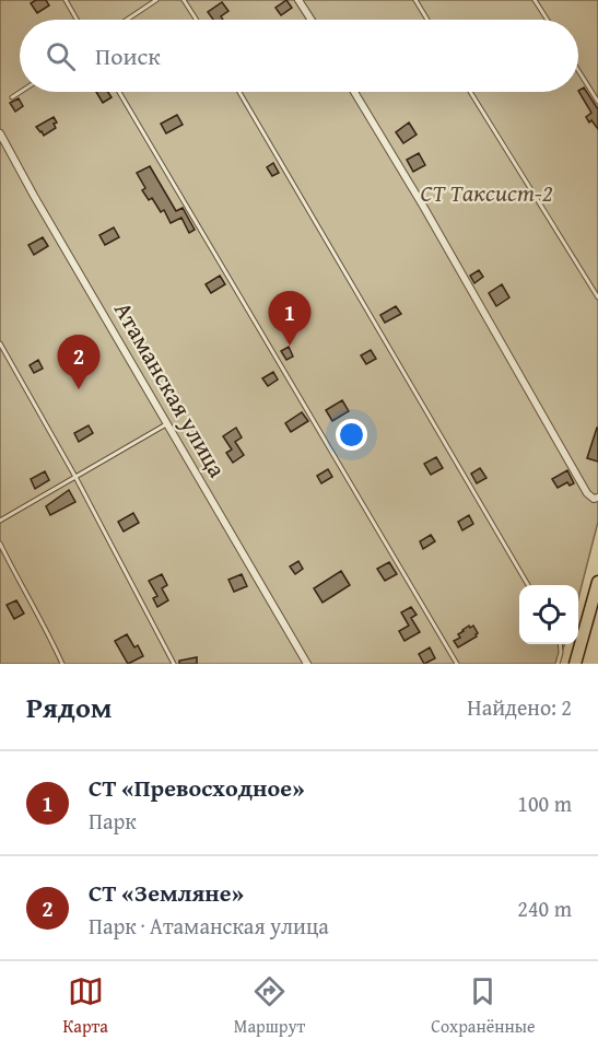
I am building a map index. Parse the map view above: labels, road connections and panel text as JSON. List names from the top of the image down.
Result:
{
  "streets": {
    "street": ["Атаманская улица"]
  },
  "parks": ["СТ Таксист-2"],
  "page": {
    "search": "Поиск",
    "pins": ["1", "2"],
    "heading": ["Рядом", "Найдено: 2"],
    "list": [
      {
        "mark": "1",
        "name": "СТ «Превосходное»",
        "note": "Парк",
        "value": "100 m"
      },
      {
        "mark": "2",
        "name": "СТ «Земляне»",
        "note": "Парк · Атаманская улица",
        "value": "240 m"
      }
    ],
    "nav": ["Карта", "Маршрут", "Сохранённые"]
  }
}
